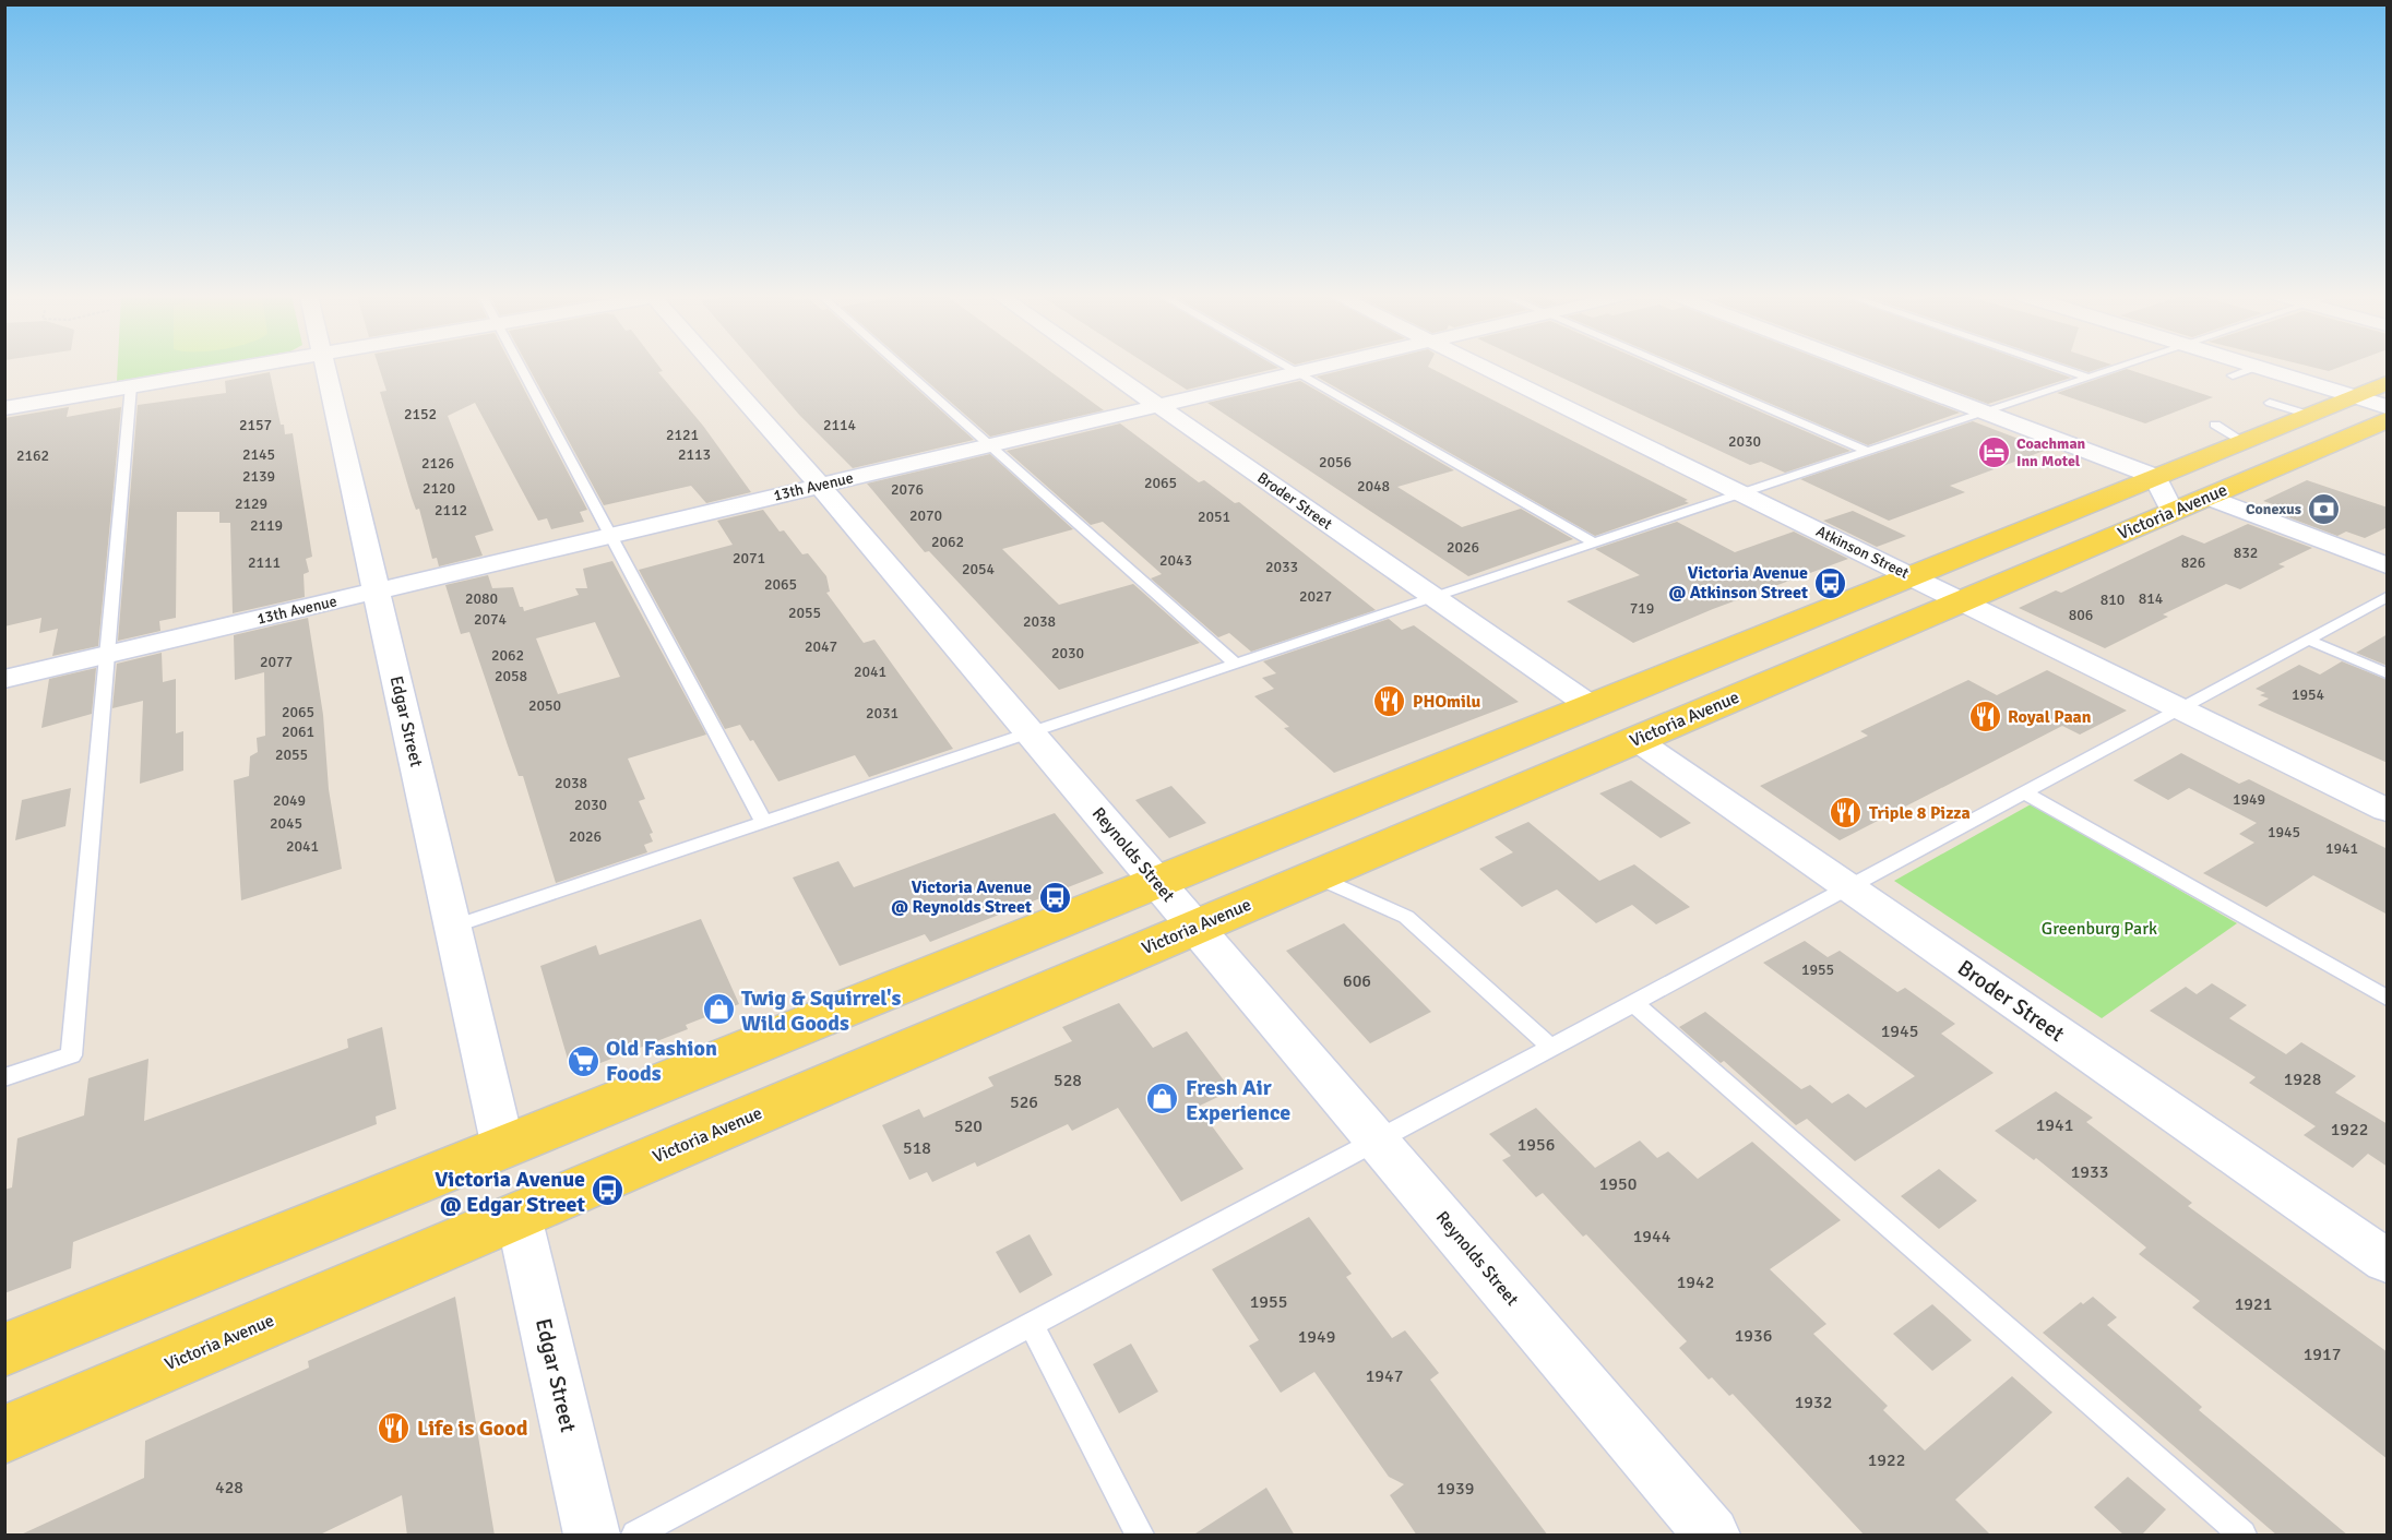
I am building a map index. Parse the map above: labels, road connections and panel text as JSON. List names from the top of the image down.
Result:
{
  "streets": {
    "main road": ["Victoria Avenue"],
    "street": [
      "13th Avenue",
      "Broder Street",
      "Atkinson Street",
      "Edgar Street",
      "Reynolds Street"
    ]
  },
  "crossings": [
    ["13th Avenue", "Broder Street"],
    ["13th Avenue", "Edgar Street"],
    ["13th Avenue", "Reynolds Street"],
    ["Broder Street", "Victoria Avenue"],
    ["Victoria Avenue", "Atkinson Street"],
    ["Victoria Avenue", "Edgar Street"],
    ["Victoria Avenue", "Reynolds Street"]
  ],
  "parks": ["Greenburg Park"],
  "places": {
    "hotel": ["Coachman Inn Motel"],
    "bank": ["Conexus"],
    "bus stop": ["Victoria Avenue @ Atkinson Street", "Victoria Avenue @ Reynolds Street", "Victoria Avenue @ Edgar Street"],
    "restaurant": [
      "PHOmilu",
      "Royal Paan",
      "Triple 8 Pizza",
      "Life is Good"
    ],
    "shop": ["Twig & Squirrel's Wild Goods", "Fresh Air Experience"],
    "supermarket": ["Old Fashion Foods"]
  },
  "house_numbers": [
    "2152",
    "2157",
    "2114",
    "2121",
    "2030",
    "2145",
    "2113",
    "2162",
    "2056",
    "2126",
    "2139",
    "2065",
    "2048",
    "2120",
    "2076",
    "2129",
    "2112",
    "2070",
    "2051",
    "2119",
    "2062",
    "2026",
    "832",
    "2071",
    "2043",
    "2111",
    "826",
    "2033",
    "2054",
    "2065",
    "2027",
    "2080",
    "814",
    "810",
    "719",
    "2055",
    "806",
    "2074",
    "2038",
    "2047",
    "2030",
    "2062",
    "2077",
    "2041",
    "2058",
    "1954",
    "2050",
    "2065",
    "2031",
    "2061",
    "2055",
    "2038",
    "1949",
    "2049",
    "2030",
    "2045",
    "1945",
    "2026",
    "2041",
    "1941",
    "1955",
    "606",
    "1945",
    "1928",
    "528",
    "526",
    "1941",
    "520",
    "1922",
    "1956",
    "518",
    "1933",
    "1950",
    "1944",
    "1942",
    "1955",
    "1921",
    "1936",
    "1949",
    "1917",
    "1947",
    "1932",
    "1922",
    "428",
    "1939"
  ]
}
